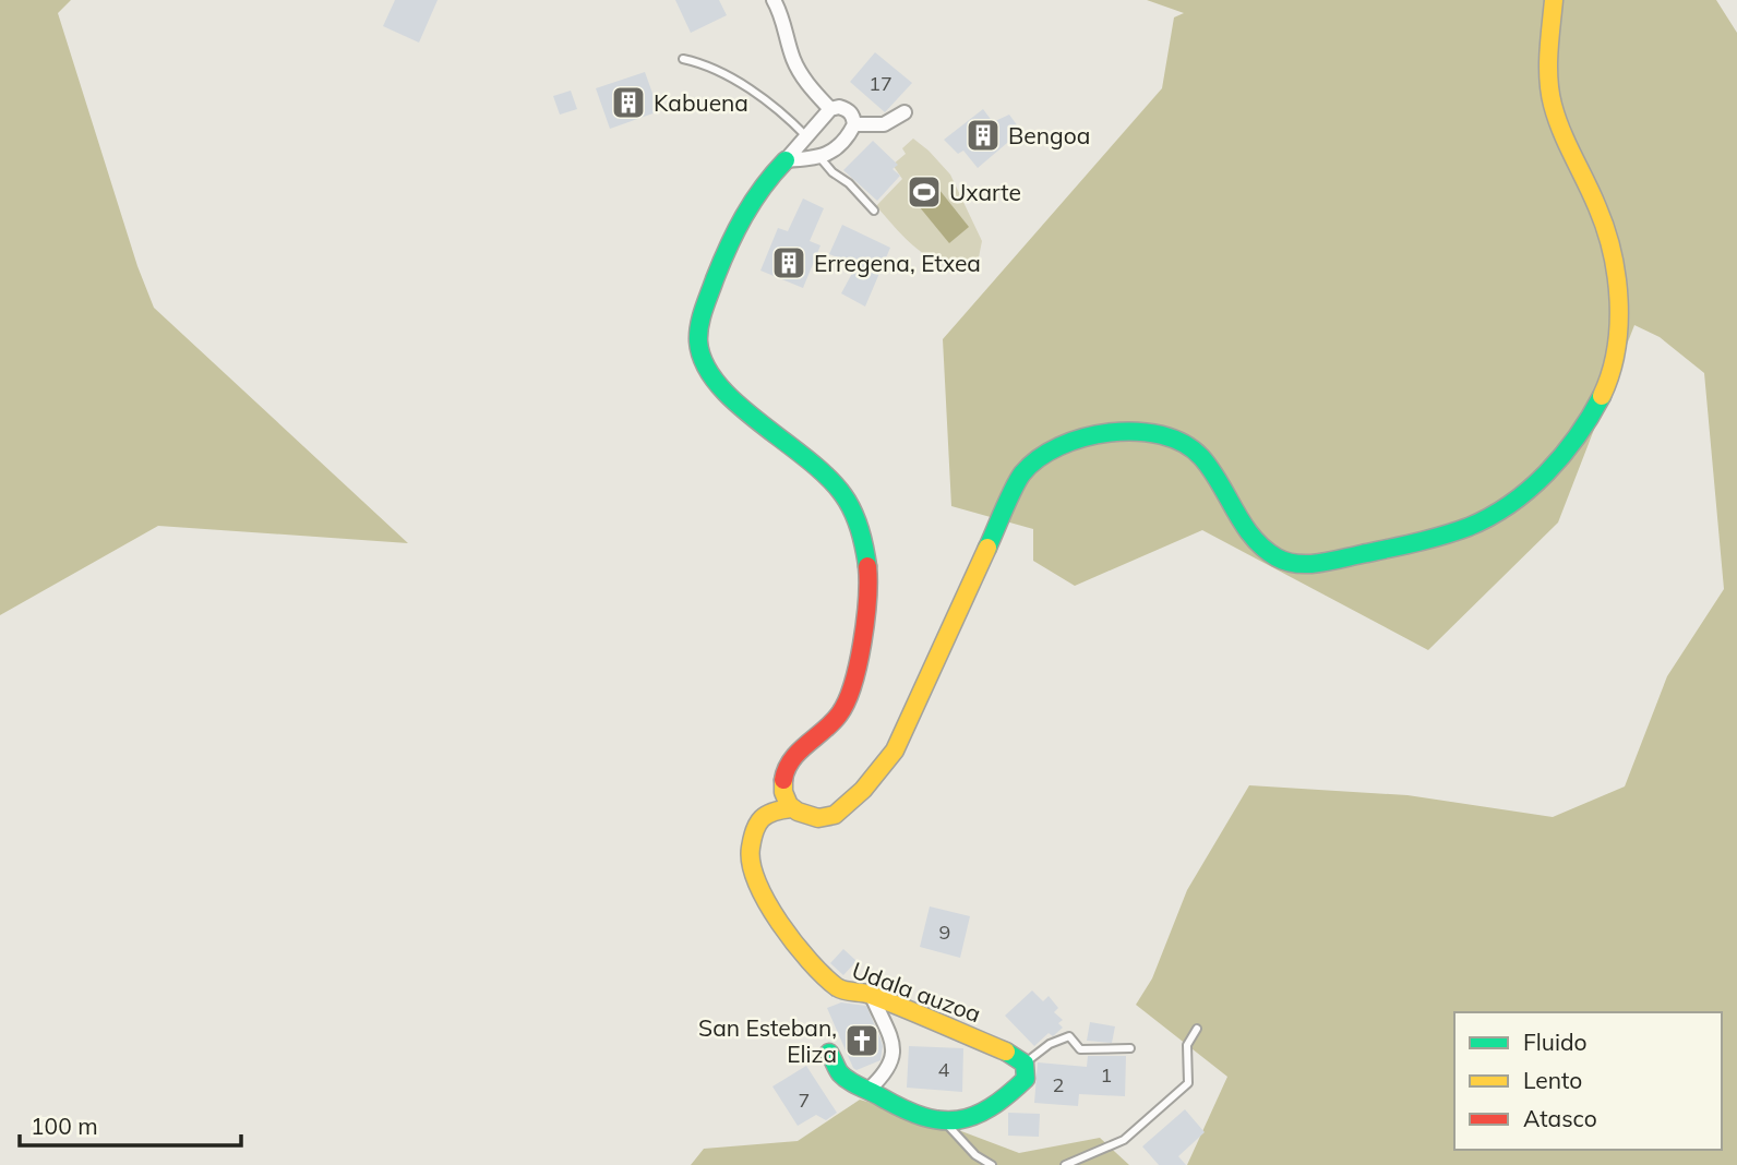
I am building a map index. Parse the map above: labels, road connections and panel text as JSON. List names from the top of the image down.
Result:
{
  "streets": {
    "street": ["Udala auzoa"]
  },
  "places": {
    "building": ["Kabuena", "Bengoa", "Erregena, Etxea"],
    "sports": ["Uxarte"],
    "church": ["San Esteban, Eliza"]
  },
  "house_numbers": [
    "17",
    "9",
    "4",
    "1",
    "2",
    "7"
  ],
  "legend": ["Fluido", "Lento", "Atasco"],
  "scale_bar": "100 m"
}
